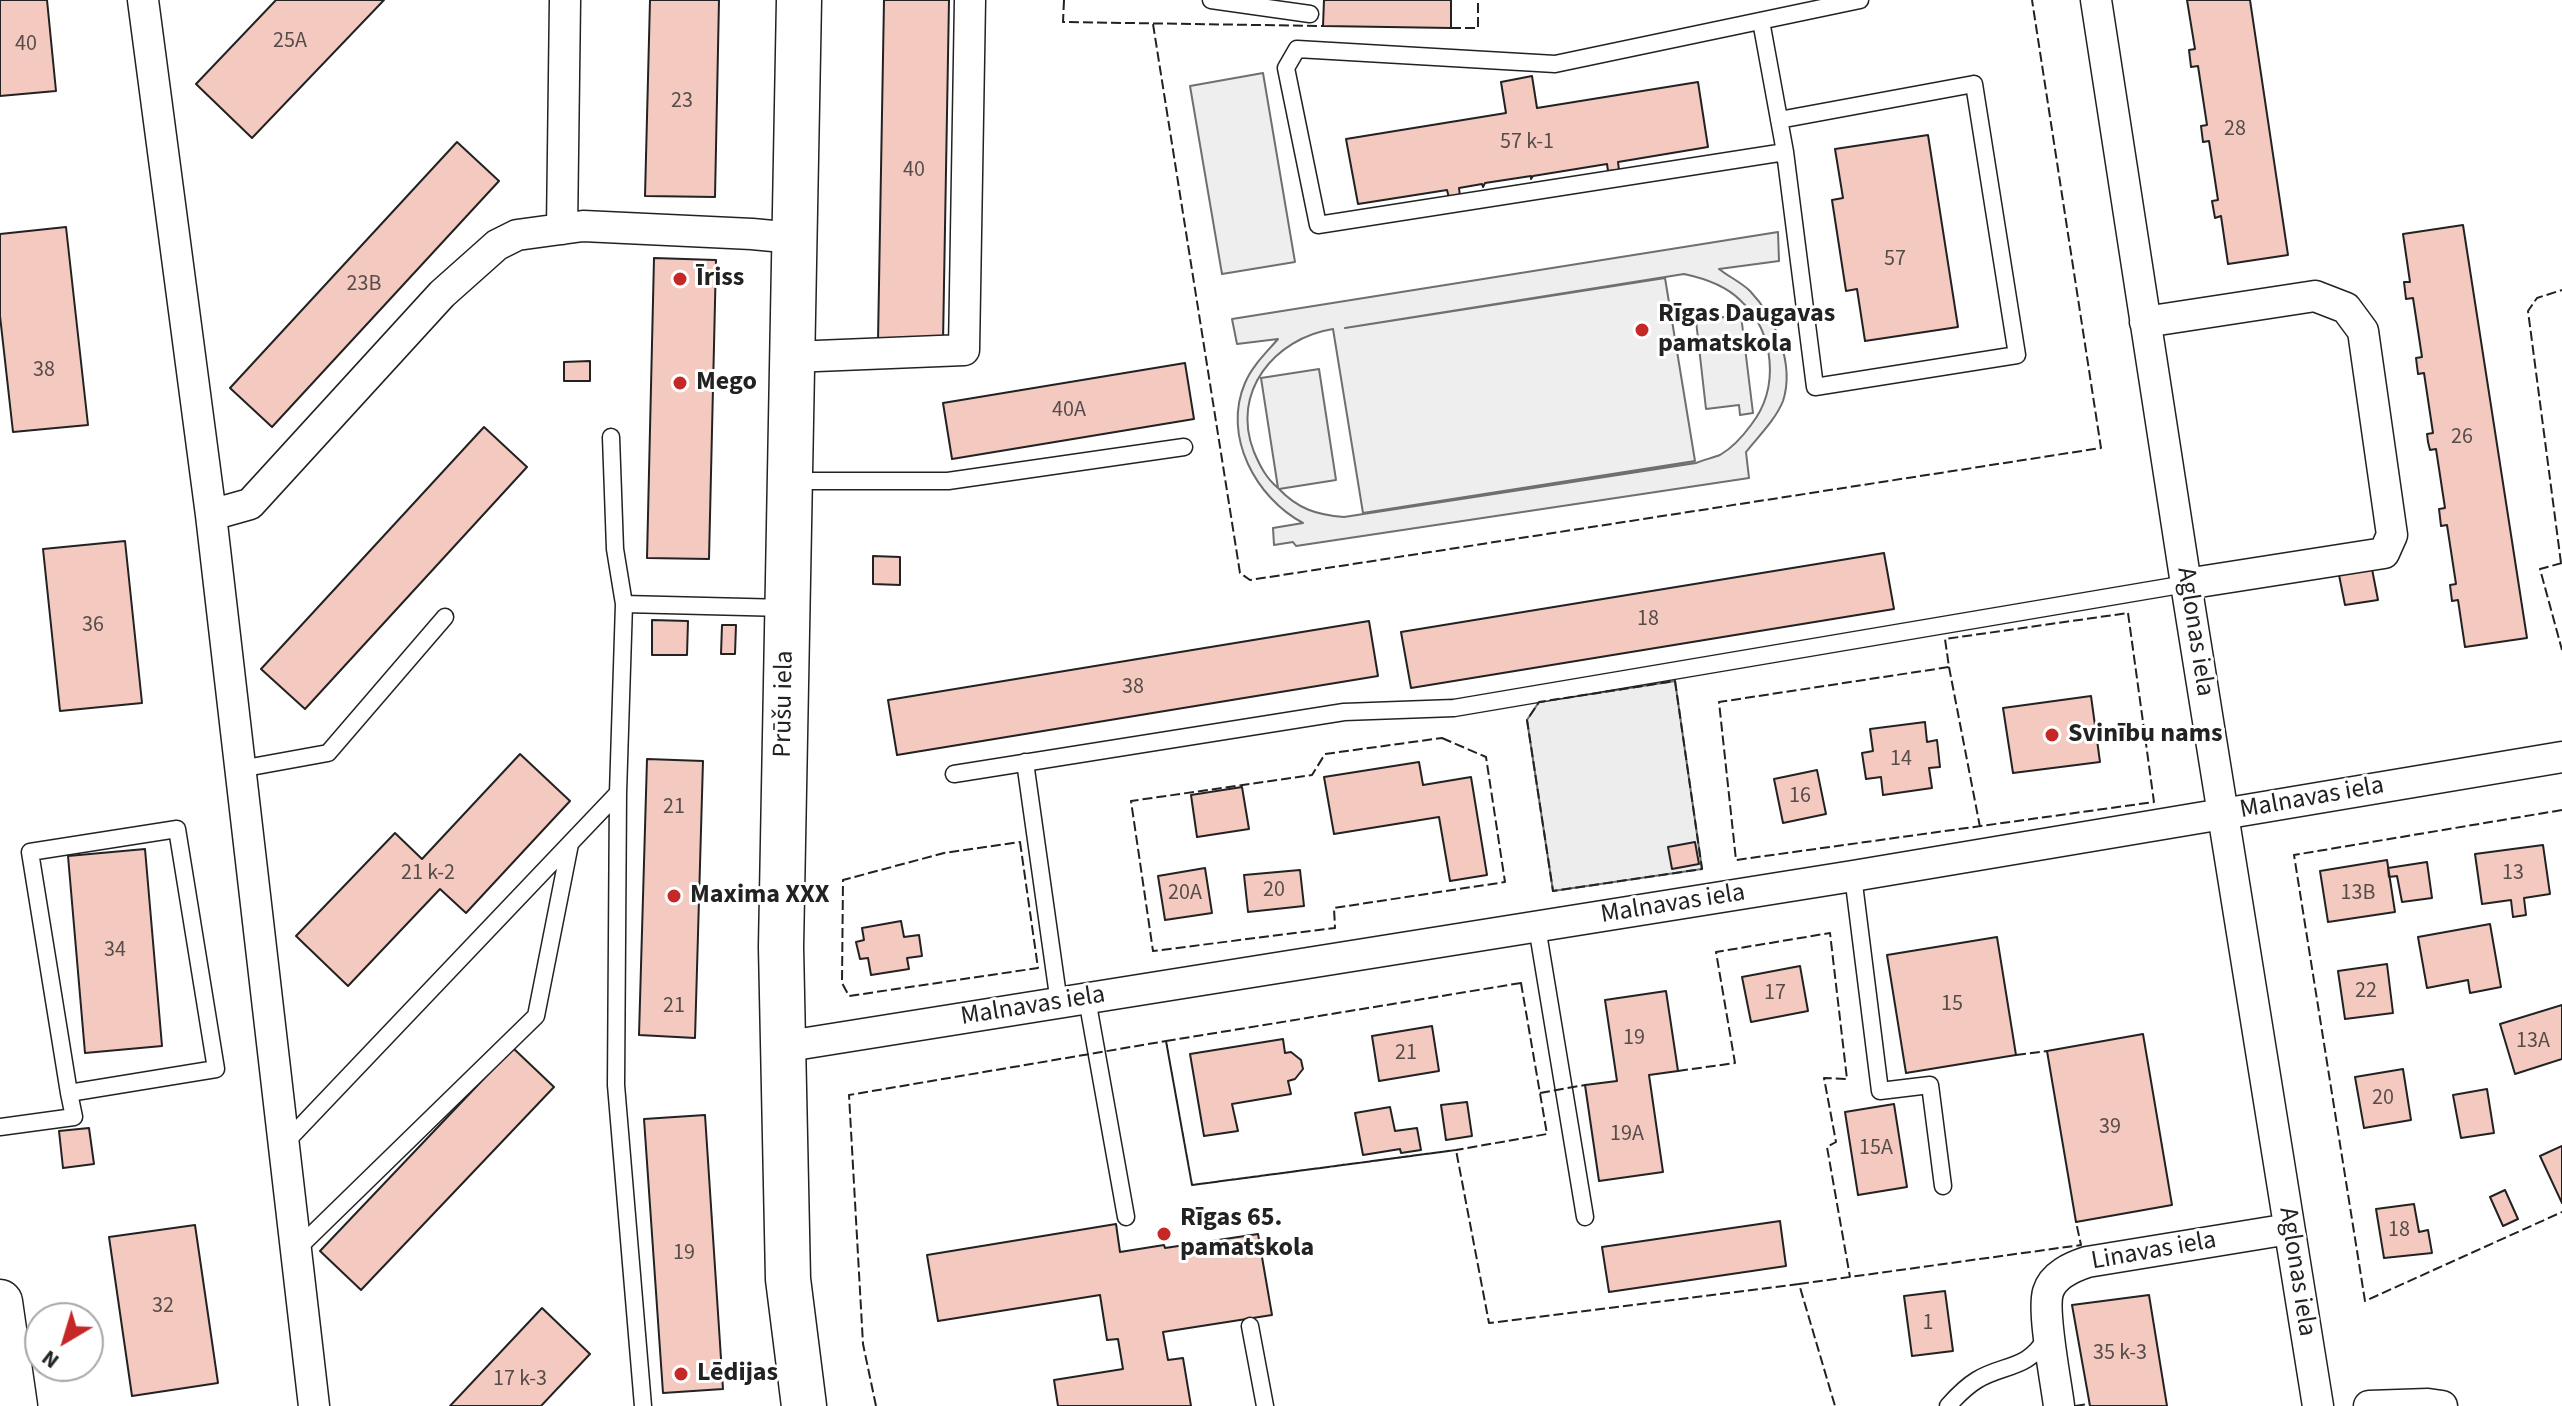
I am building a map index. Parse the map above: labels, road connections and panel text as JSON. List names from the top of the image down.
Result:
{
  "streets": {
    "street": [
      "Aglonas iela",
      "Prūšu iela",
      "Malnavas iela",
      "Linavas iela"
    ]
  },
  "crossings": [
    ["Aglonas iela", "Malnavas iela"],
    ["Aglonas iela", "Linavas iela"],
    ["Prūšu iela", "Malnavas iela"]
  ],
  "places": [
    "Īriss",
    "Rīgas Daugavas pamatskola",
    "Mego",
    "Svinību nams",
    "Maxima XXX",
    "Rīgas 65. pamatskola",
    "Lēdijas"
  ],
  "house_numbers": [
    "25A",
    "40",
    "23",
    "28",
    "57 k-1",
    "40",
    "57",
    "23B",
    "38",
    "40A",
    "26",
    "18",
    "36",
    "38",
    "14",
    "16",
    "21",
    "21 k-2",
    "13",
    "20",
    "20A",
    "13B",
    "34",
    "22",
    "17",
    "15",
    "21",
    "19",
    "13A",
    "21",
    "20",
    "39",
    "19A",
    "15A",
    "18",
    "19",
    "32",
    "1",
    "35 k-3",
    "17 k-3"
  ],
  "north": "bottom left"
}
